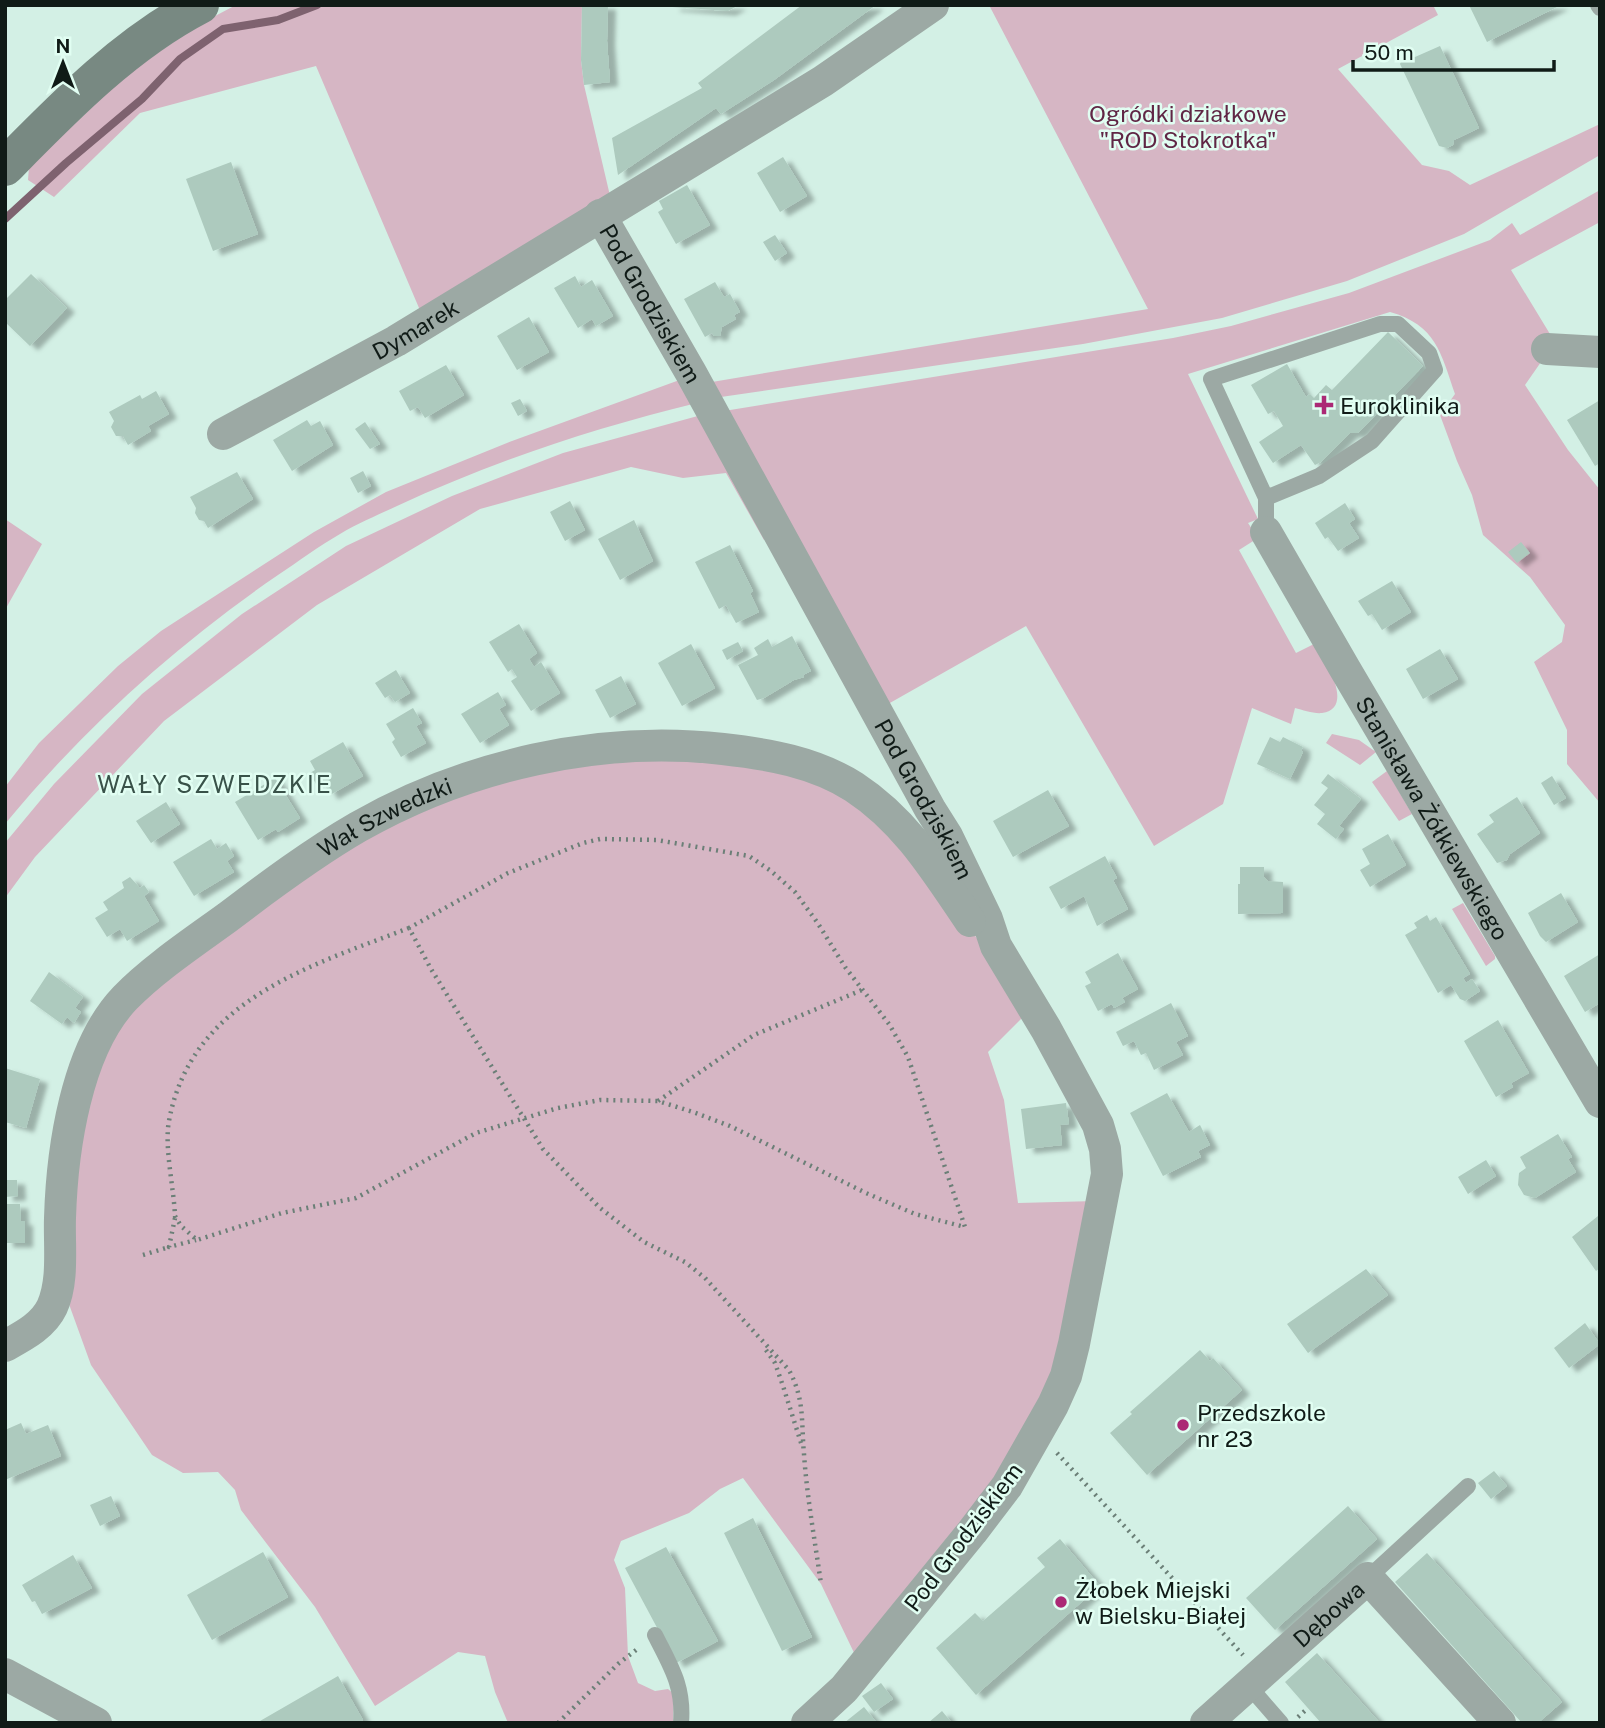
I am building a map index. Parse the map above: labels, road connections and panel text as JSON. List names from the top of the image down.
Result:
{
  "streets": {
    "street": [
      "Pod Grodziskiem",
      "Dymarek",
      "Stanisława Żółkiewskiego",
      "Wał Szwedzki",
      "Dębowa"
    ]
  },
  "crossings": [
    ["Pod Grodziskiem", "Dymarek"],
    ["Pod Grodziskiem", "Wał Szwedzki"]
  ],
  "districts": ["WAŁY SZWEDZKIE"],
  "parks": ["Ogródki działkowe \"ROD Stokrotka\""],
  "places": {
    "health": ["Euroklinika"],
    "other": ["Przedszkole nr 23", "Żłobek Miejski w Bielsku-Białej"]
  },
  "scale_bar": "50 m",
  "north": "top"
}
